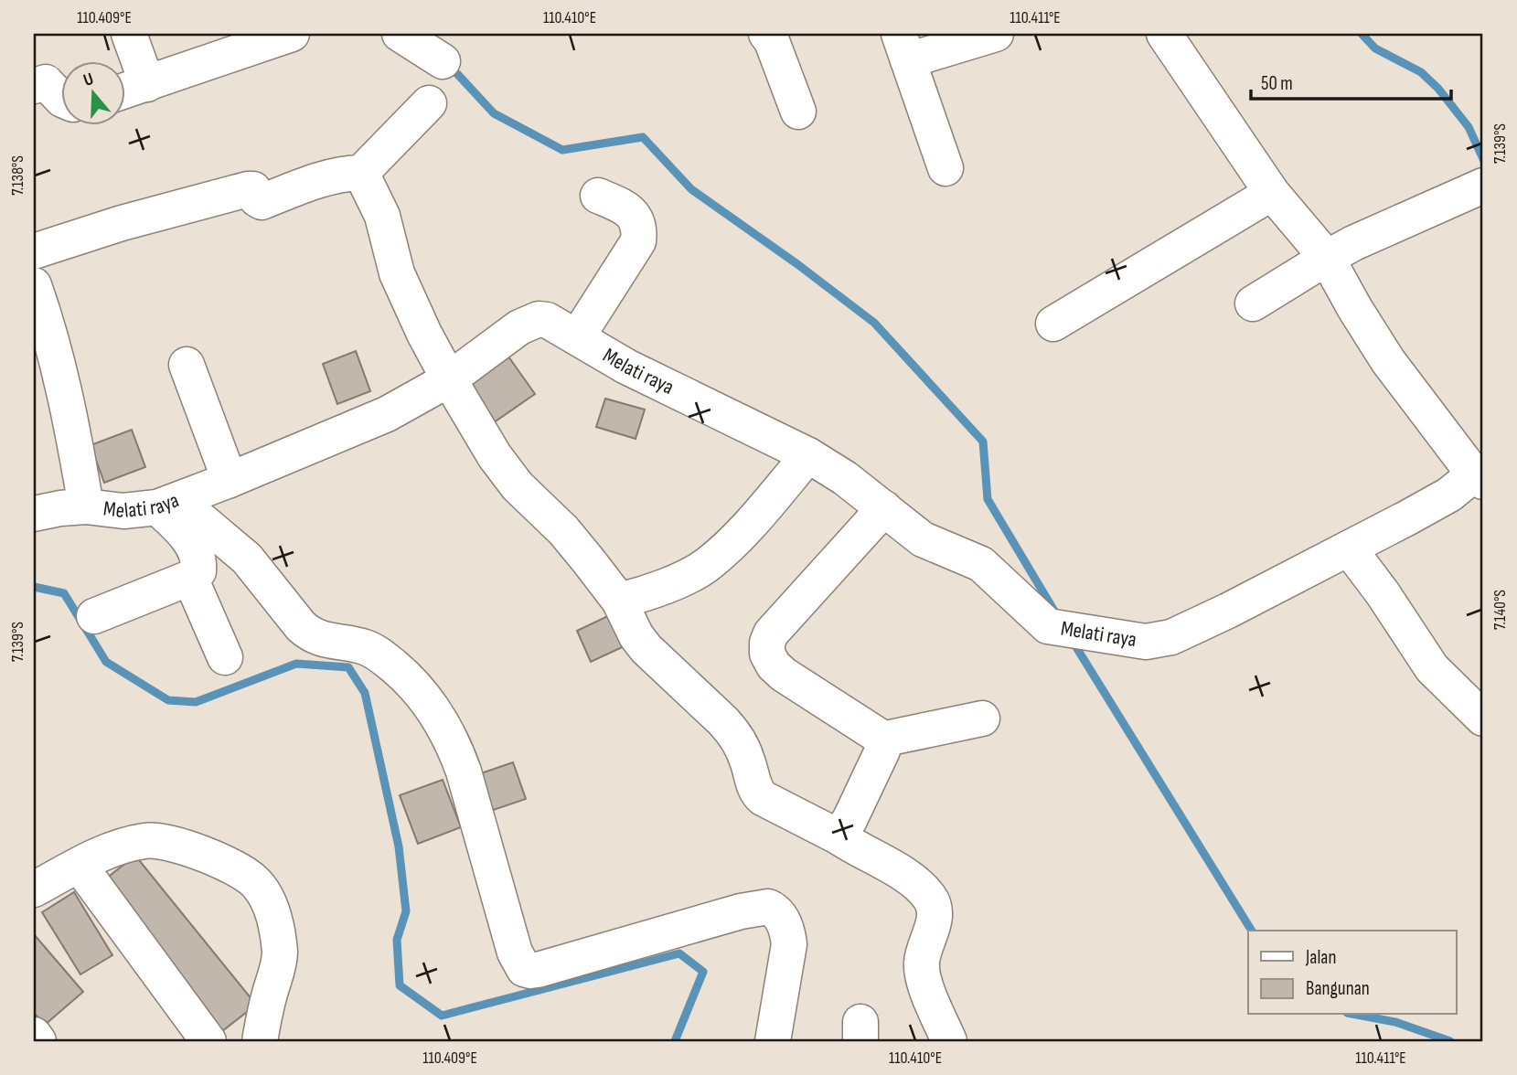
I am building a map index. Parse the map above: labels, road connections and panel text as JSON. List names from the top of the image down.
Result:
{
  "streets": {
    "street": ["Melati raya"]
  },
  "legend": ["Jalan", "Bangunan"],
  "scale_bar": "50 m",
  "north": "top",
  "coordinates": [
    "110.409°E",
    "110.410°E",
    "110.411°E",
    "7.139°S",
    "7.138°S",
    "7.140°S"
  ]
}
